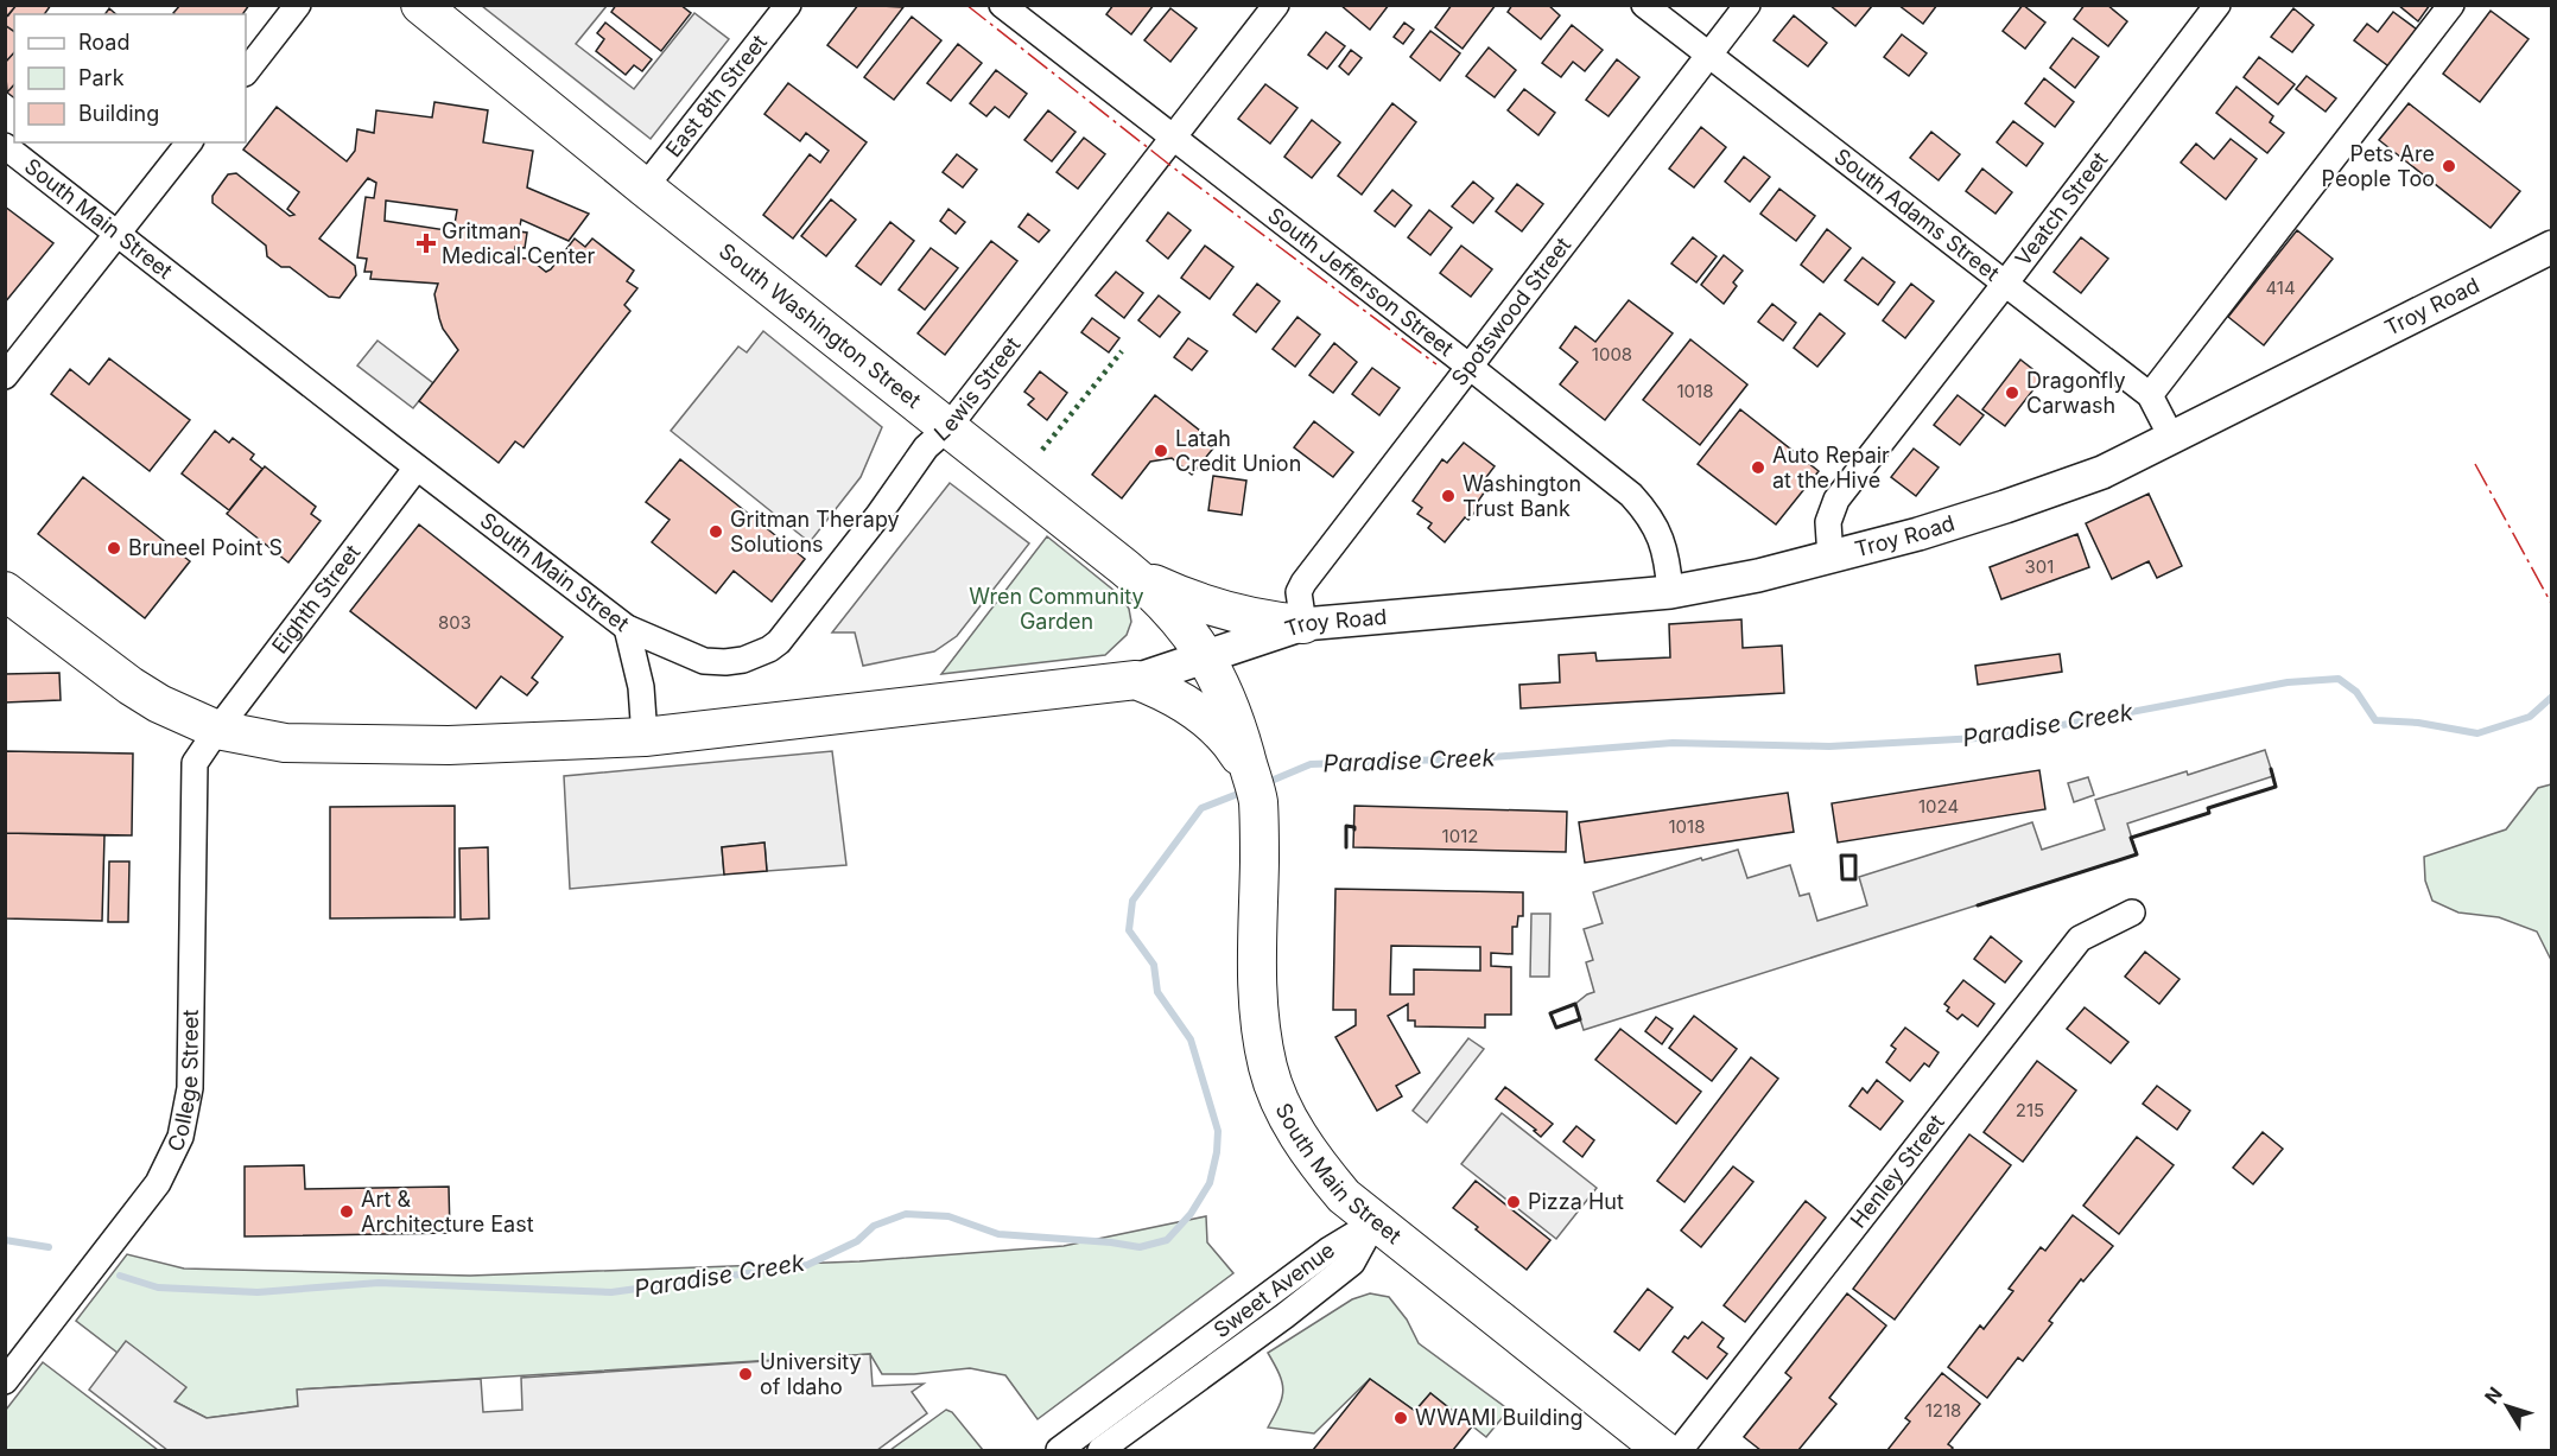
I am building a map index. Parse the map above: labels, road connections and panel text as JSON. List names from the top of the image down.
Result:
{
  "streets": {
    "highway": ["South Main Street", "South Washington Street"],
    "main road": ["Troy Road"],
    "street": [
      "East 8th Street",
      "Veatch Street",
      "South Adams Street",
      "South Jefferson Street",
      "Spotswood Street",
      "Lewis Street",
      "Eighth Street",
      "College Street",
      "Henley Street",
      "Sweet Avenue"
    ]
  },
  "crossings": [
    ["East 8th Street", "South Washington Street"],
    ["Veatch Street", "South Adams Street"],
    ["Veatch Street", "Troy Road"],
    ["South Adams Street", "Troy Road"],
    ["South Adams Street", "Spotswood Street"],
    ["South Main Street", "Troy Road"],
    ["South Main Street", "South Washington Street"],
    ["South Main Street", "Lewis Street"],
    ["South Main Street", "Eighth Street"],
    ["South Main Street", "Sweet Avenue"],
    ["South Jefferson Street", "Troy Road"],
    ["South Jefferson Street", "Spotswood Street"],
    ["South Jefferson Street", "Lewis Street"],
    ["Troy Road", "Spotswood Street"],
    ["Troy Road", "South Washington Street"],
    ["South Washington Street", "Lewis Street"],
    ["Eighth Street", "College Street"]
  ],
  "water": ["Paradise Creek"],
  "parks": ["Wren Community Garden"],
  "places": {
    "other": [
      "Pets Are People Too",
      "Dragonfly Carwash",
      "Latah Credit Union",
      "Auto Repair at the Hive",
      "Washington Trust Bank",
      "Gritman Therapy Solutions",
      "Bruneel Point S",
      "Pizza Hut",
      "Art & Architecture East",
      "University of Idaho",
      "WWAMI Building"
    ],
    "health": ["Gritman Medical Center"]
  },
  "house_numbers": [
    "414",
    "1008",
    "1018",
    "301",
    "803",
    "1024",
    "1018",
    "1012",
    "215",
    "1218"
  ],
  "legend": ["Road", "Park", "Building"],
  "north": "top left"
}
